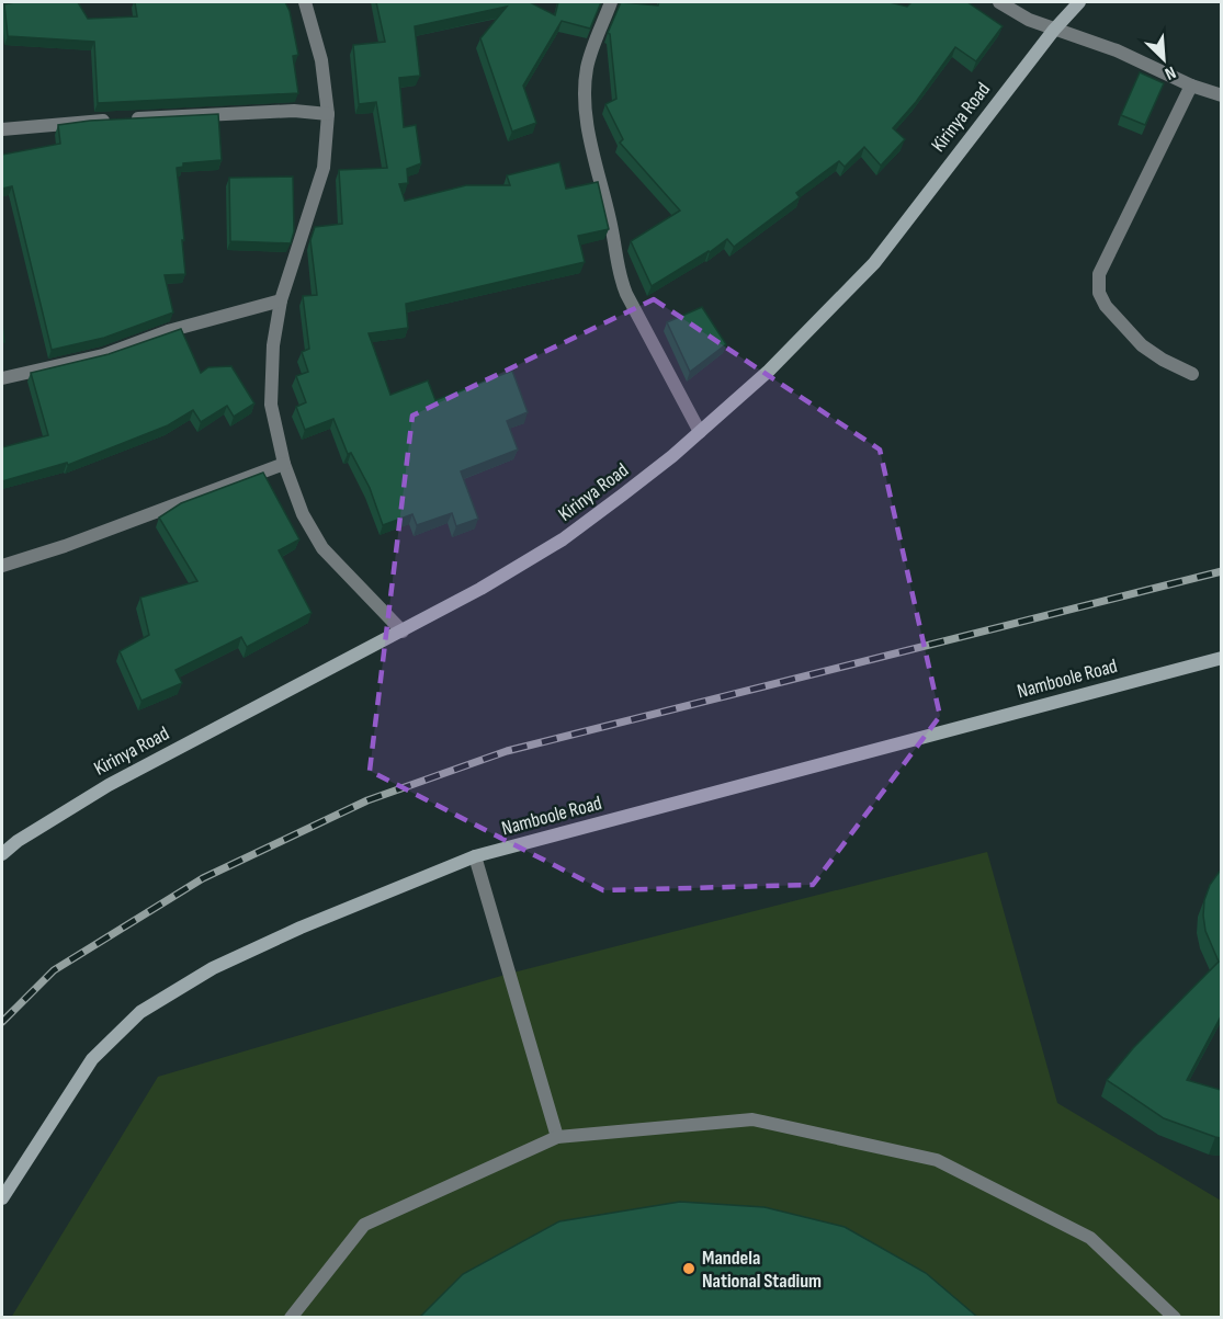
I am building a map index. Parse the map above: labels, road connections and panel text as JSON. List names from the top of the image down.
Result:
{
  "streets": {
    "main road": ["Kirinya Road", "Namboole Road"]
  },
  "places": ["Mandela National Stadium"],
  "north": "bottom right"
}
